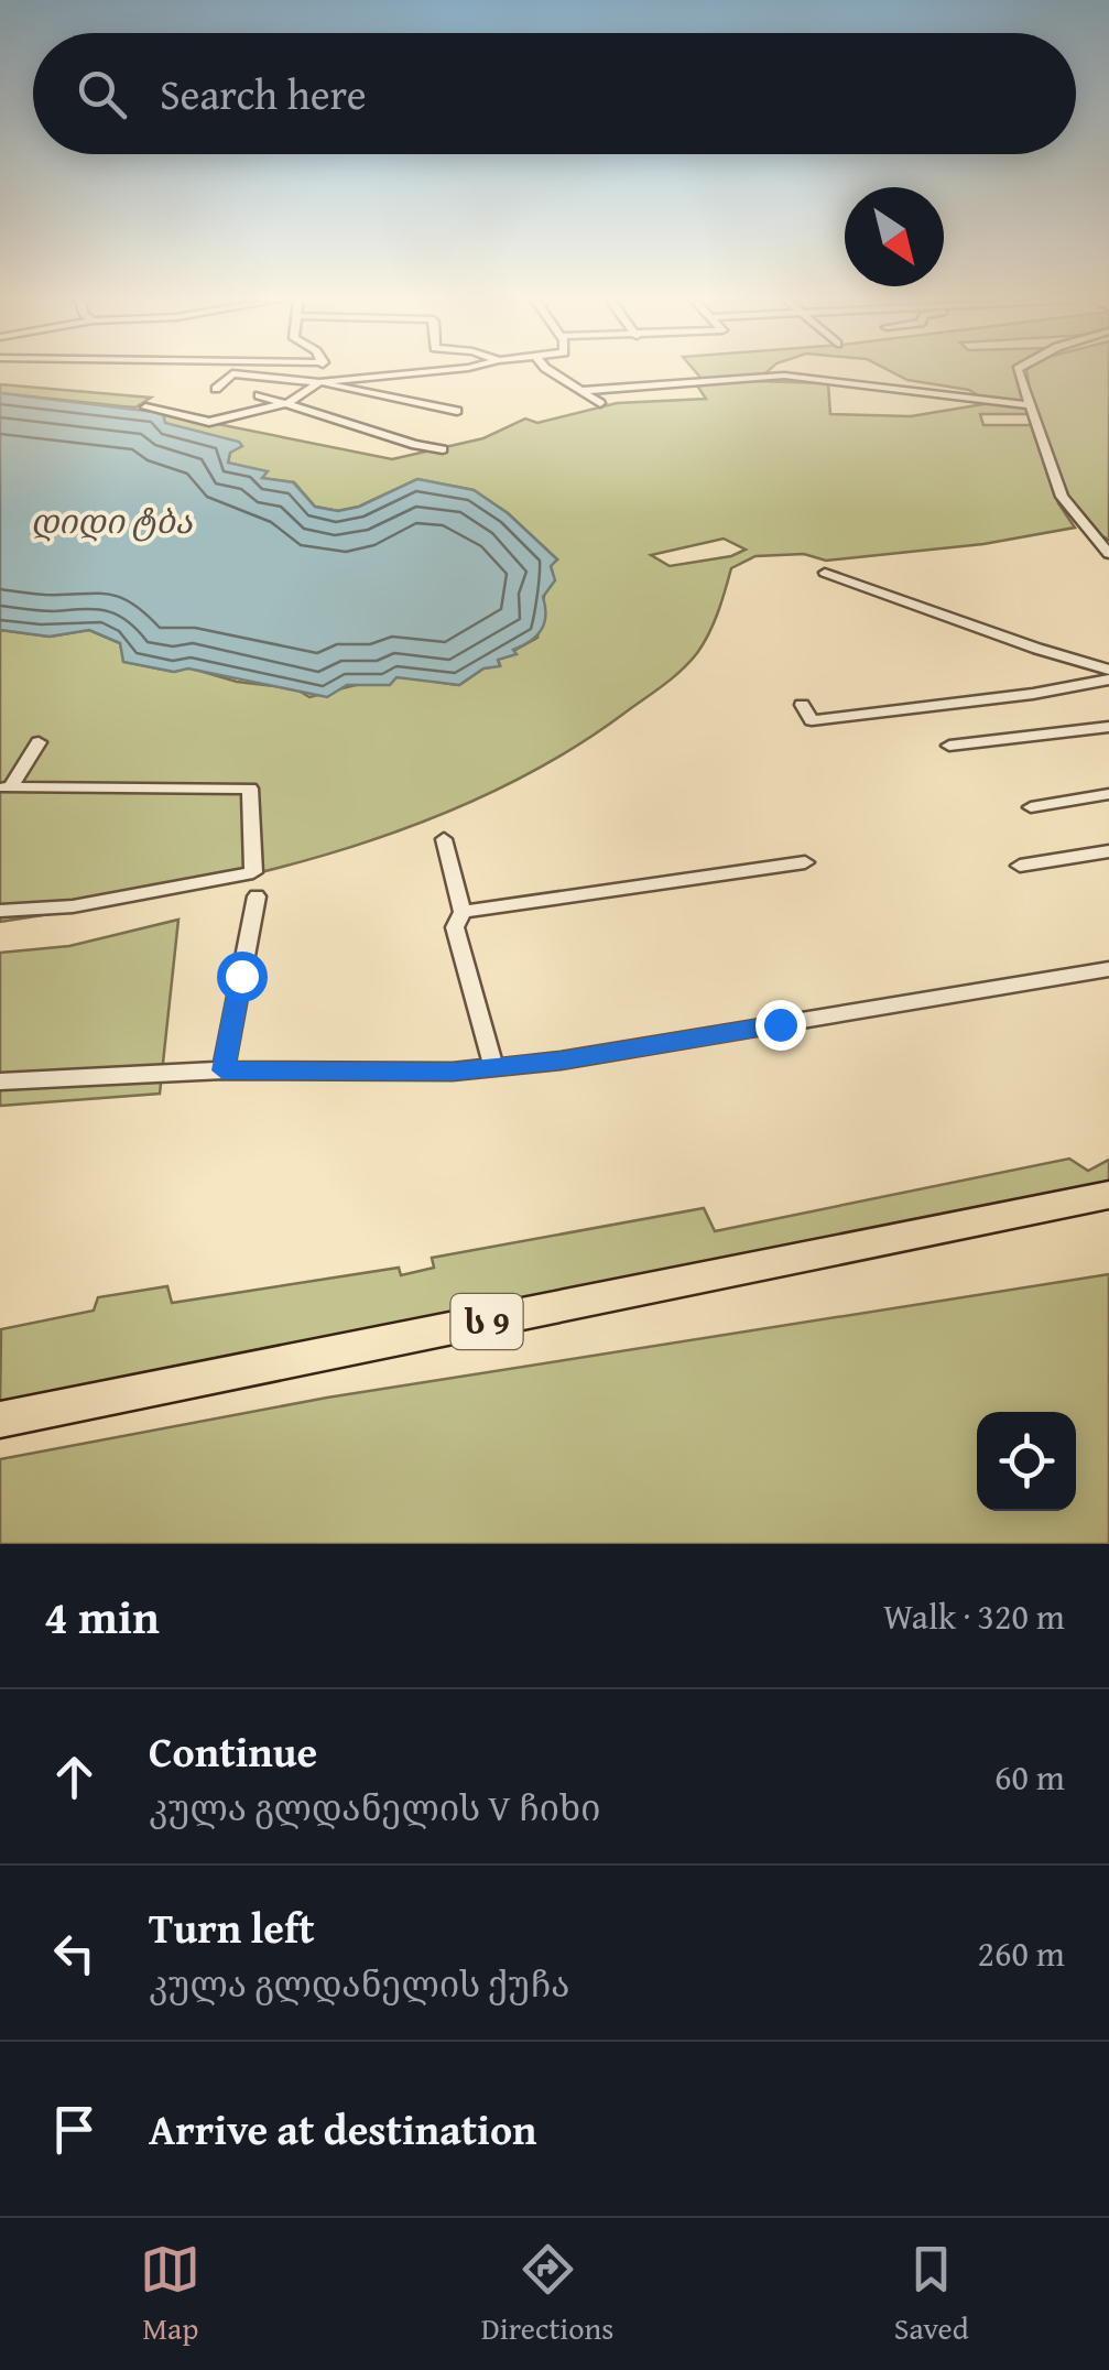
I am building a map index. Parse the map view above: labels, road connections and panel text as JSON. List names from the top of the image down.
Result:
{
  "streets": {
    "highway": ["ს 9"]
  },
  "water": ["დიდი ტბა"],
  "north": "bottom right",
  "page": {
    "search": "Search here",
    "heading": ["4 min", "Walk · 320 m"],
    "list": [
      ["Continue", "კულა გლდანელის V ჩიხი", "60 m"],
      ["Turn left", "კულა გლდანელის ქუჩა", "260 m"],
      "Arrive at destination"
    ],
    "nav": ["Map", "Directions", "Saved"]
  }
}
